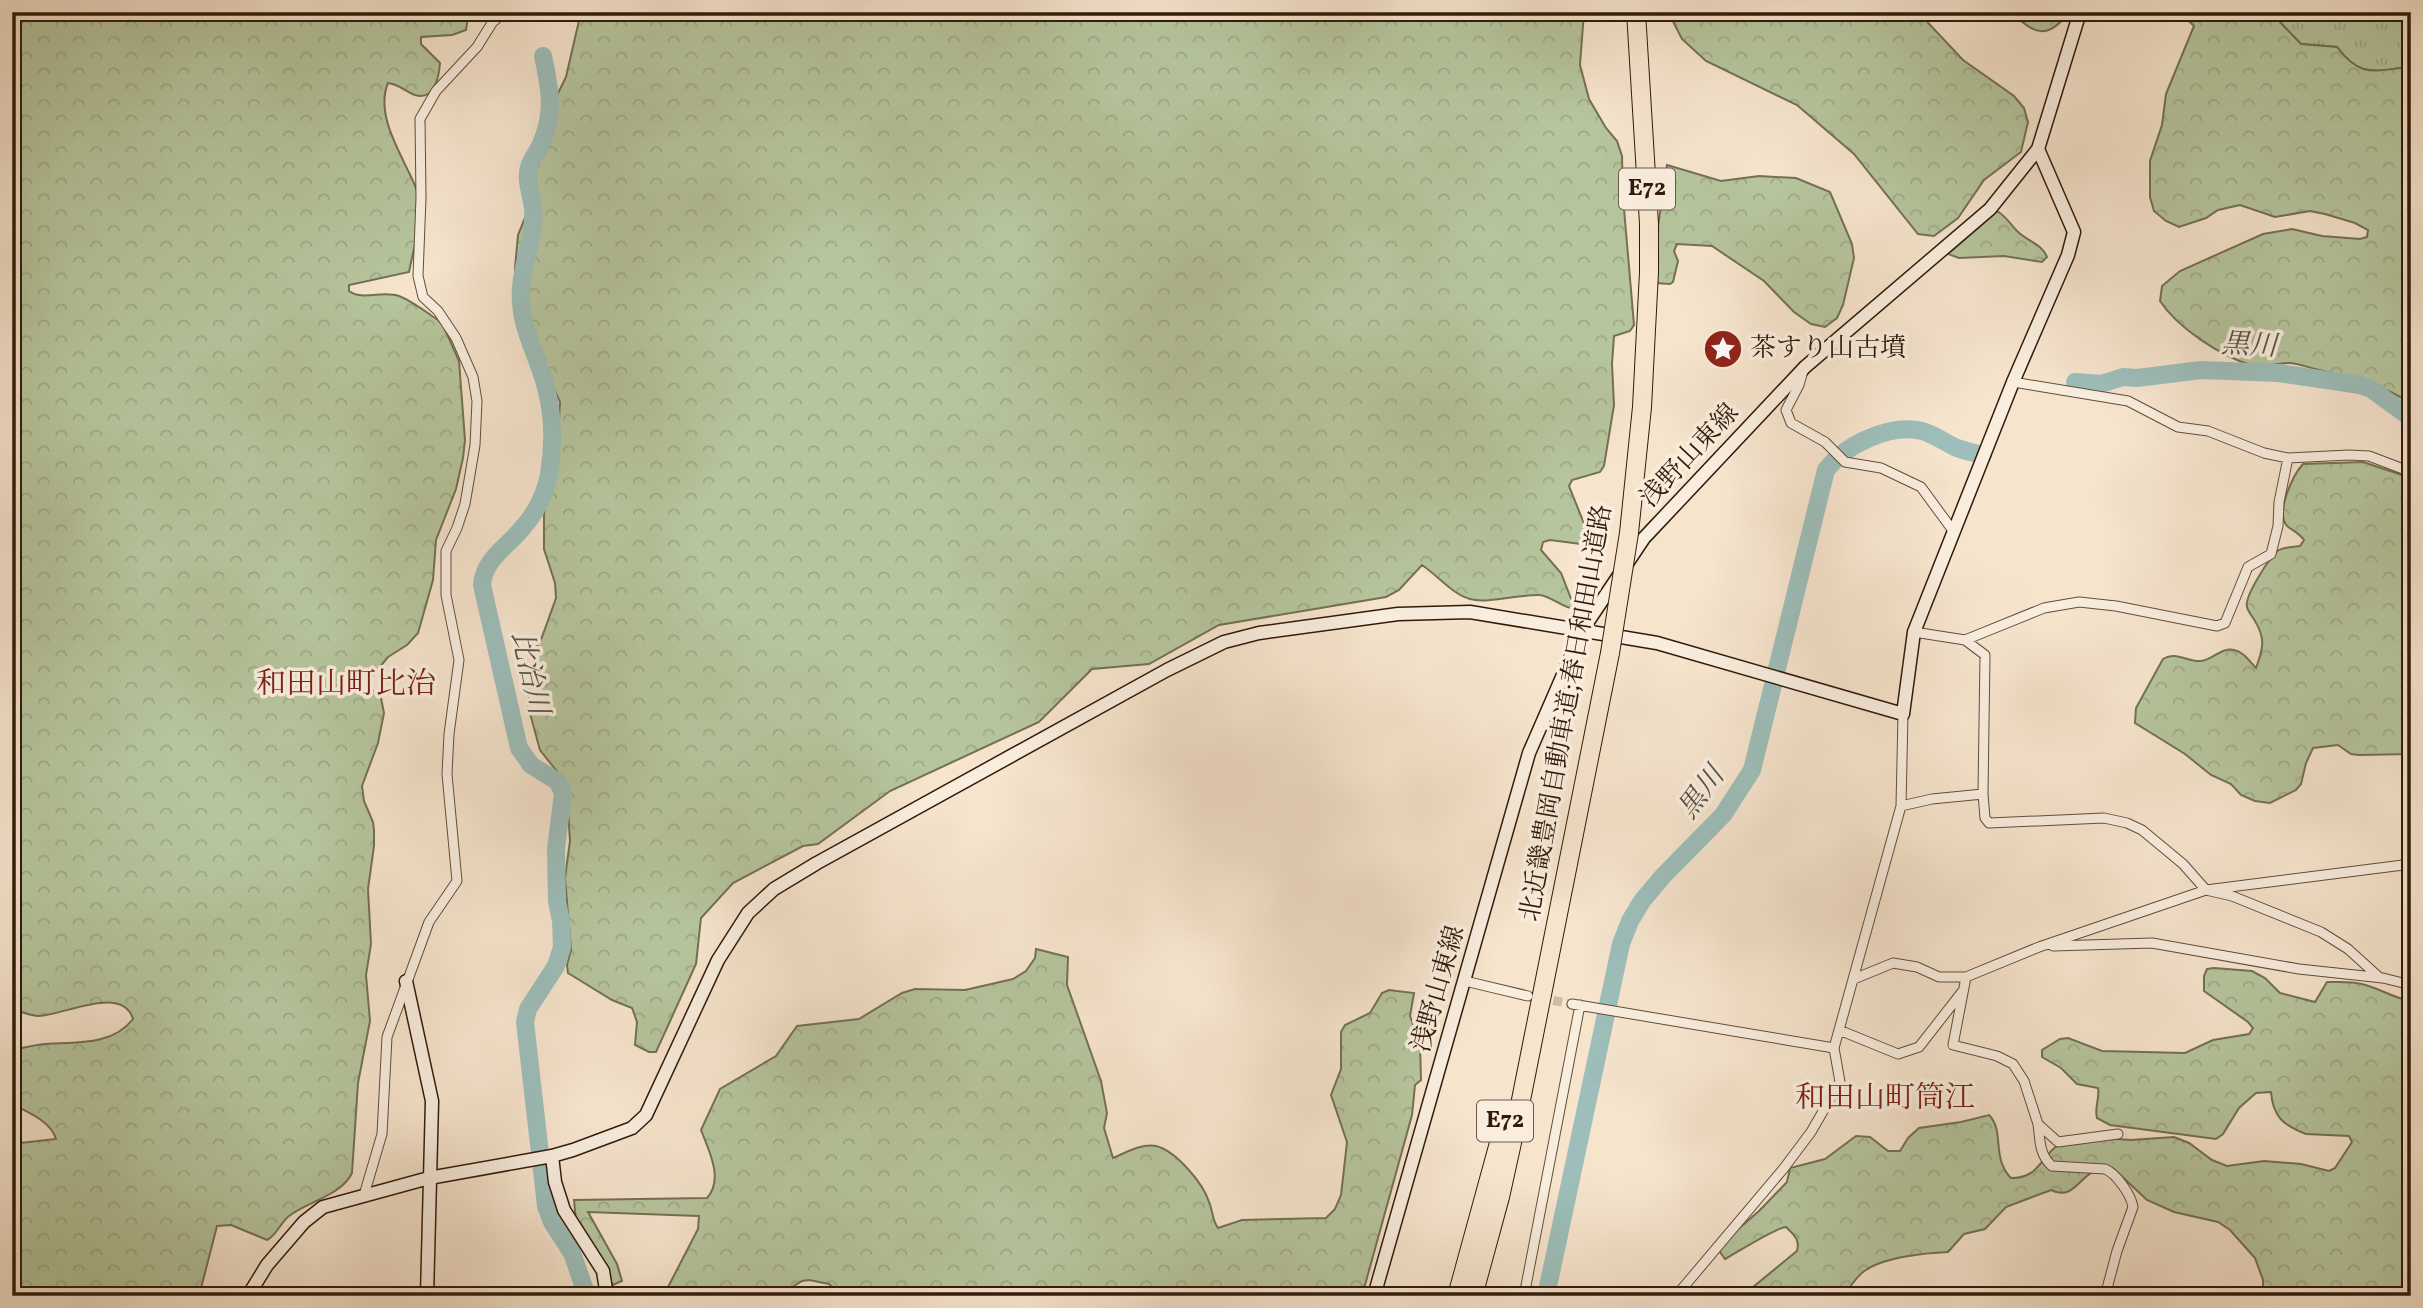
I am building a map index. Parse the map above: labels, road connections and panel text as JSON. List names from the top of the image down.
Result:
{
  "streets": {
    "highway": ["E72", "北近畿豊岡自動車道;春日和田山道路"],
    "street": ["浅野山東線"]
  },
  "districts": ["和田山町比治", "和田山町筒江"],
  "water": ["黒川", "比治川"],
  "places": {
    "place": ["茶すり山古墳"]
  }
}
